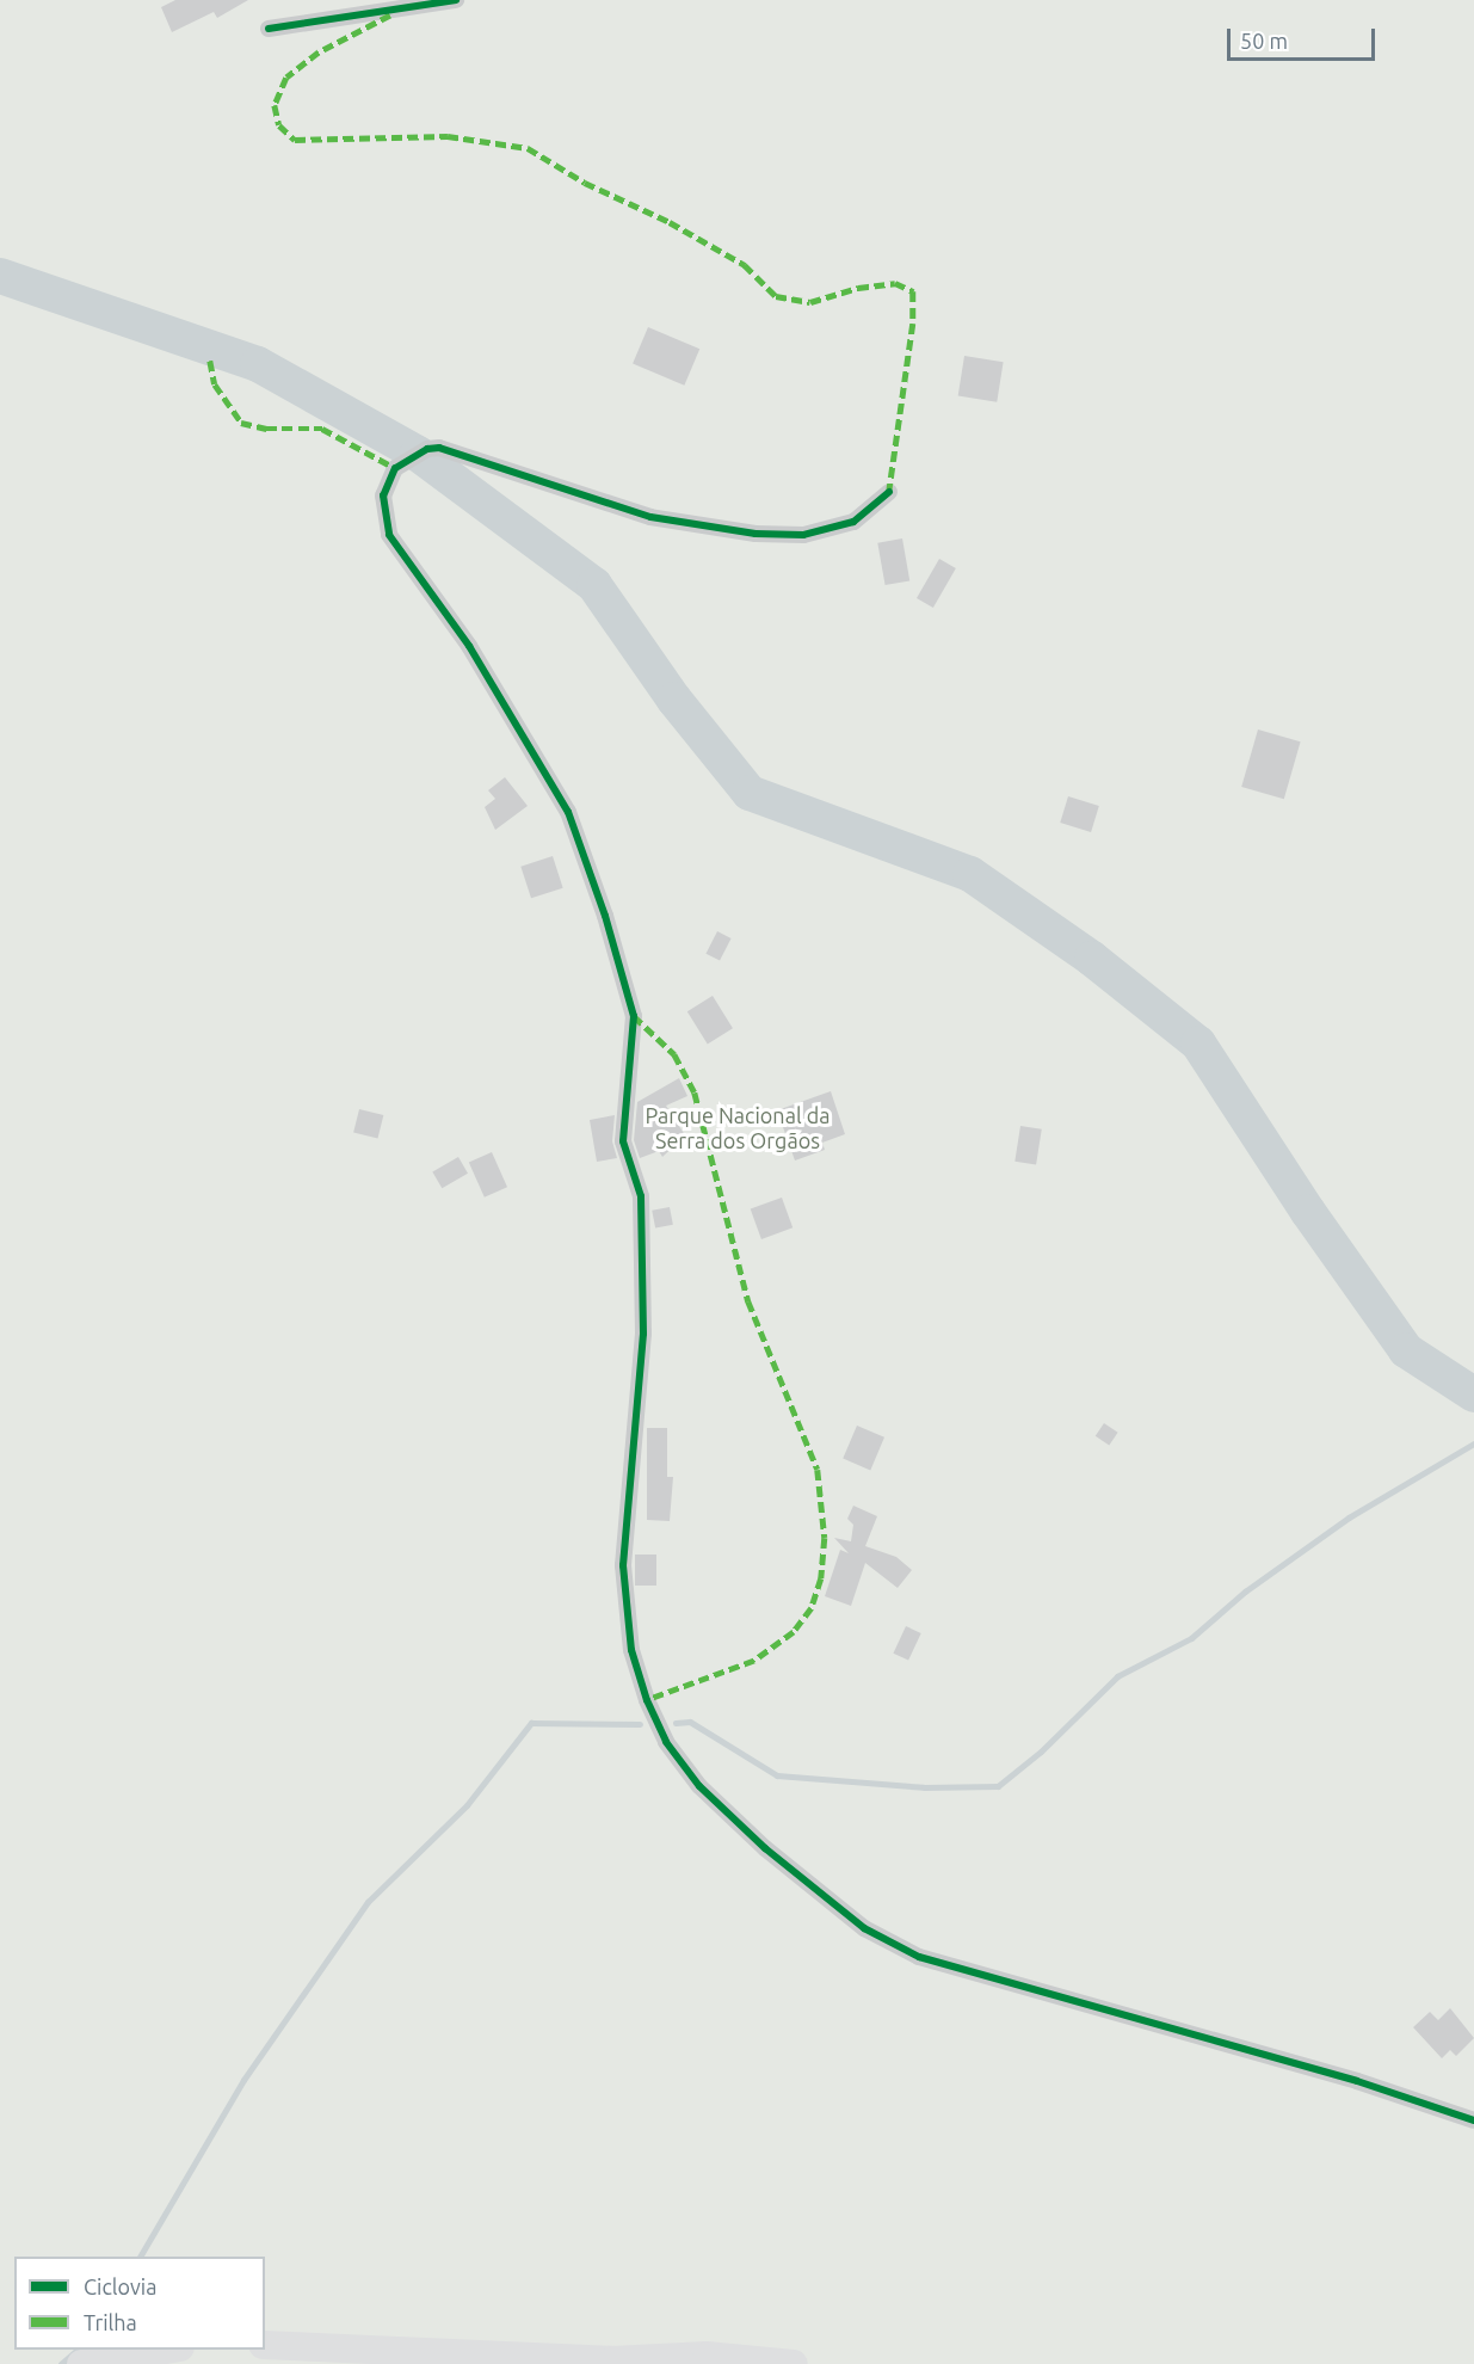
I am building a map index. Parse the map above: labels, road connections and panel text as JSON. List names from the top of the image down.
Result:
{
  "parks": ["Parque Nacional da Serra dos Orgãos"],
  "legend": ["Ciclovia", "Trilha"],
  "scale_bar": "50 m"
}
